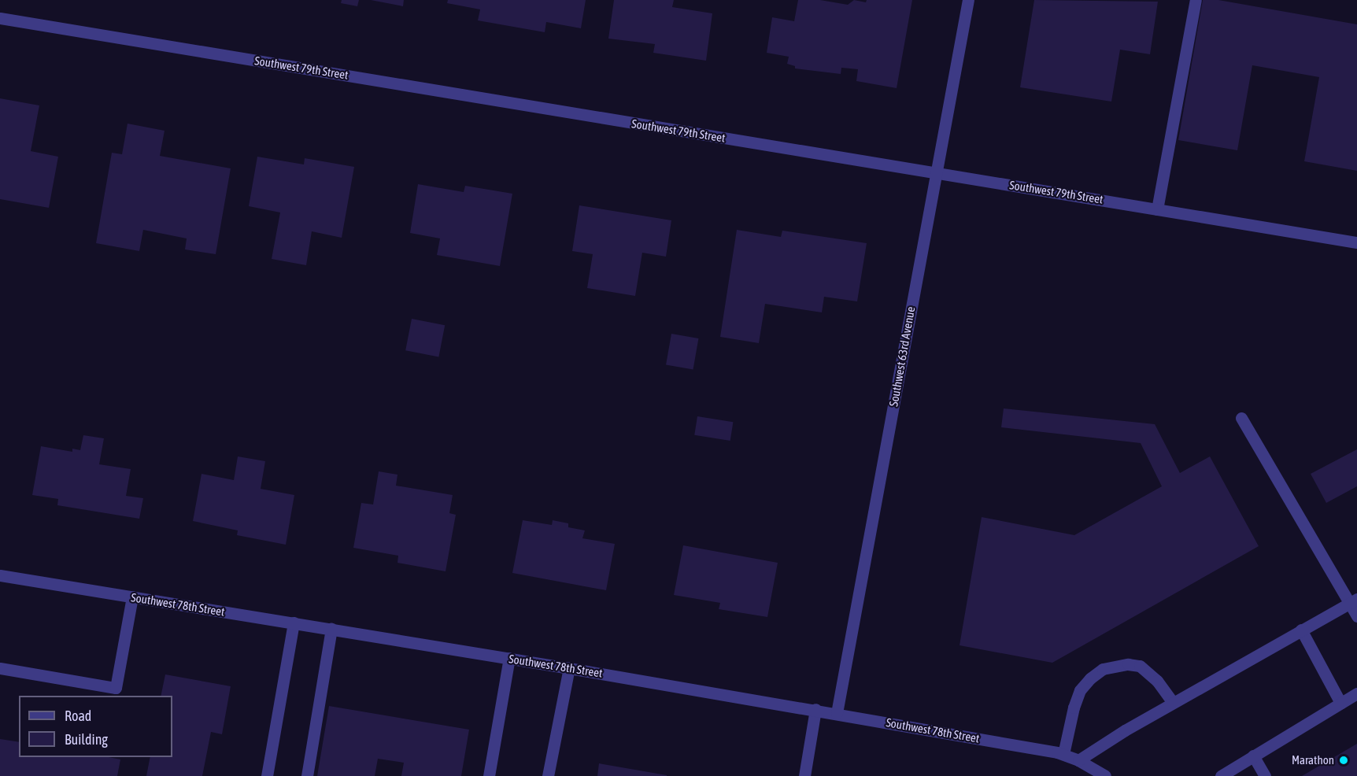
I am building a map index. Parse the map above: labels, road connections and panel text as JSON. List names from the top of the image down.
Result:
{
  "streets": {
    "street": ["Southwest 79th Street", "Southwest 63rd Avenue", "Southwest 78th Street"]
  },
  "crossings": [
    ["Southwest 79th Street", "Southwest 63rd Avenue"],
    ["Southwest 63rd Avenue", "Southwest 78th Street"]
  ],
  "places": ["Marathon"],
  "legend": ["Road", "Building"]
}
